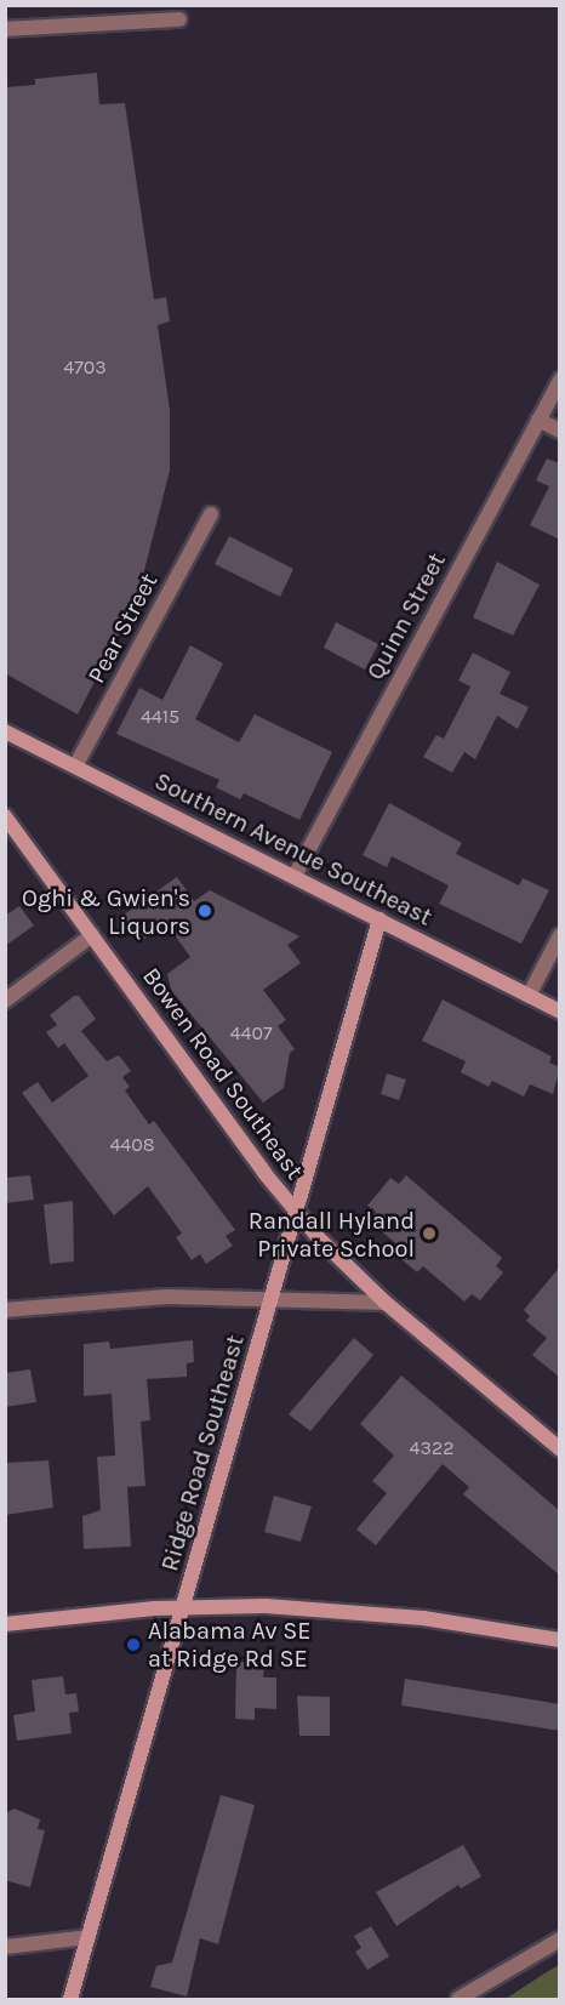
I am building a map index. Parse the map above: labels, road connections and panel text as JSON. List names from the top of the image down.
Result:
{
  "streets": {
    "main road": ["Southern Avenue Southeast", "Bowen Road Southeast", "Ridge Road Southeast"],
    "street": ["Quinn Street", "Pear Street"]
  },
  "crossings": [
    ["Quinn Street", "Southern Avenue Southeast"],
    ["Pear Street", "Southern Avenue Southeast"],
    ["Southern Avenue Southeast", "Ridge Road Southeast"],
    ["Bowen Road Southeast", "Ridge Road Southeast"]
  ],
  "places": ["Oghi & Gwien's Liquors", "Randall Hyland Private School", "Alabama Av SE at Ridge Rd SE"],
  "house_numbers": [
    "4703",
    "4415",
    "4407",
    "4408",
    "4322"
  ]
}
